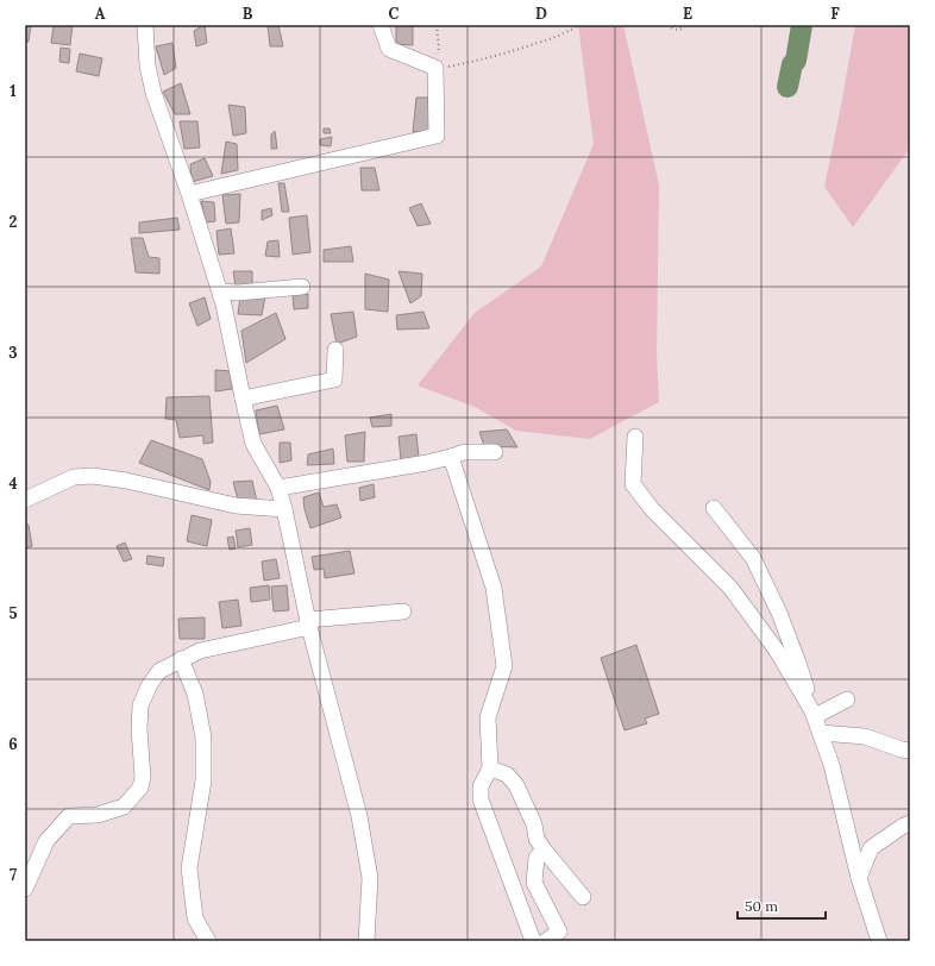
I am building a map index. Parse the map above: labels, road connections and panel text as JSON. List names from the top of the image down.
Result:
{
  "scale_bar": "50 m",
  "grid": {
    "columns": [
      "A",
      "B",
      "C",
      "D",
      "E",
      "F"
    ],
    "rows": [
      "1",
      "2",
      "3",
      "4",
      "5",
      "6",
      "7"
    ]
  }
}
